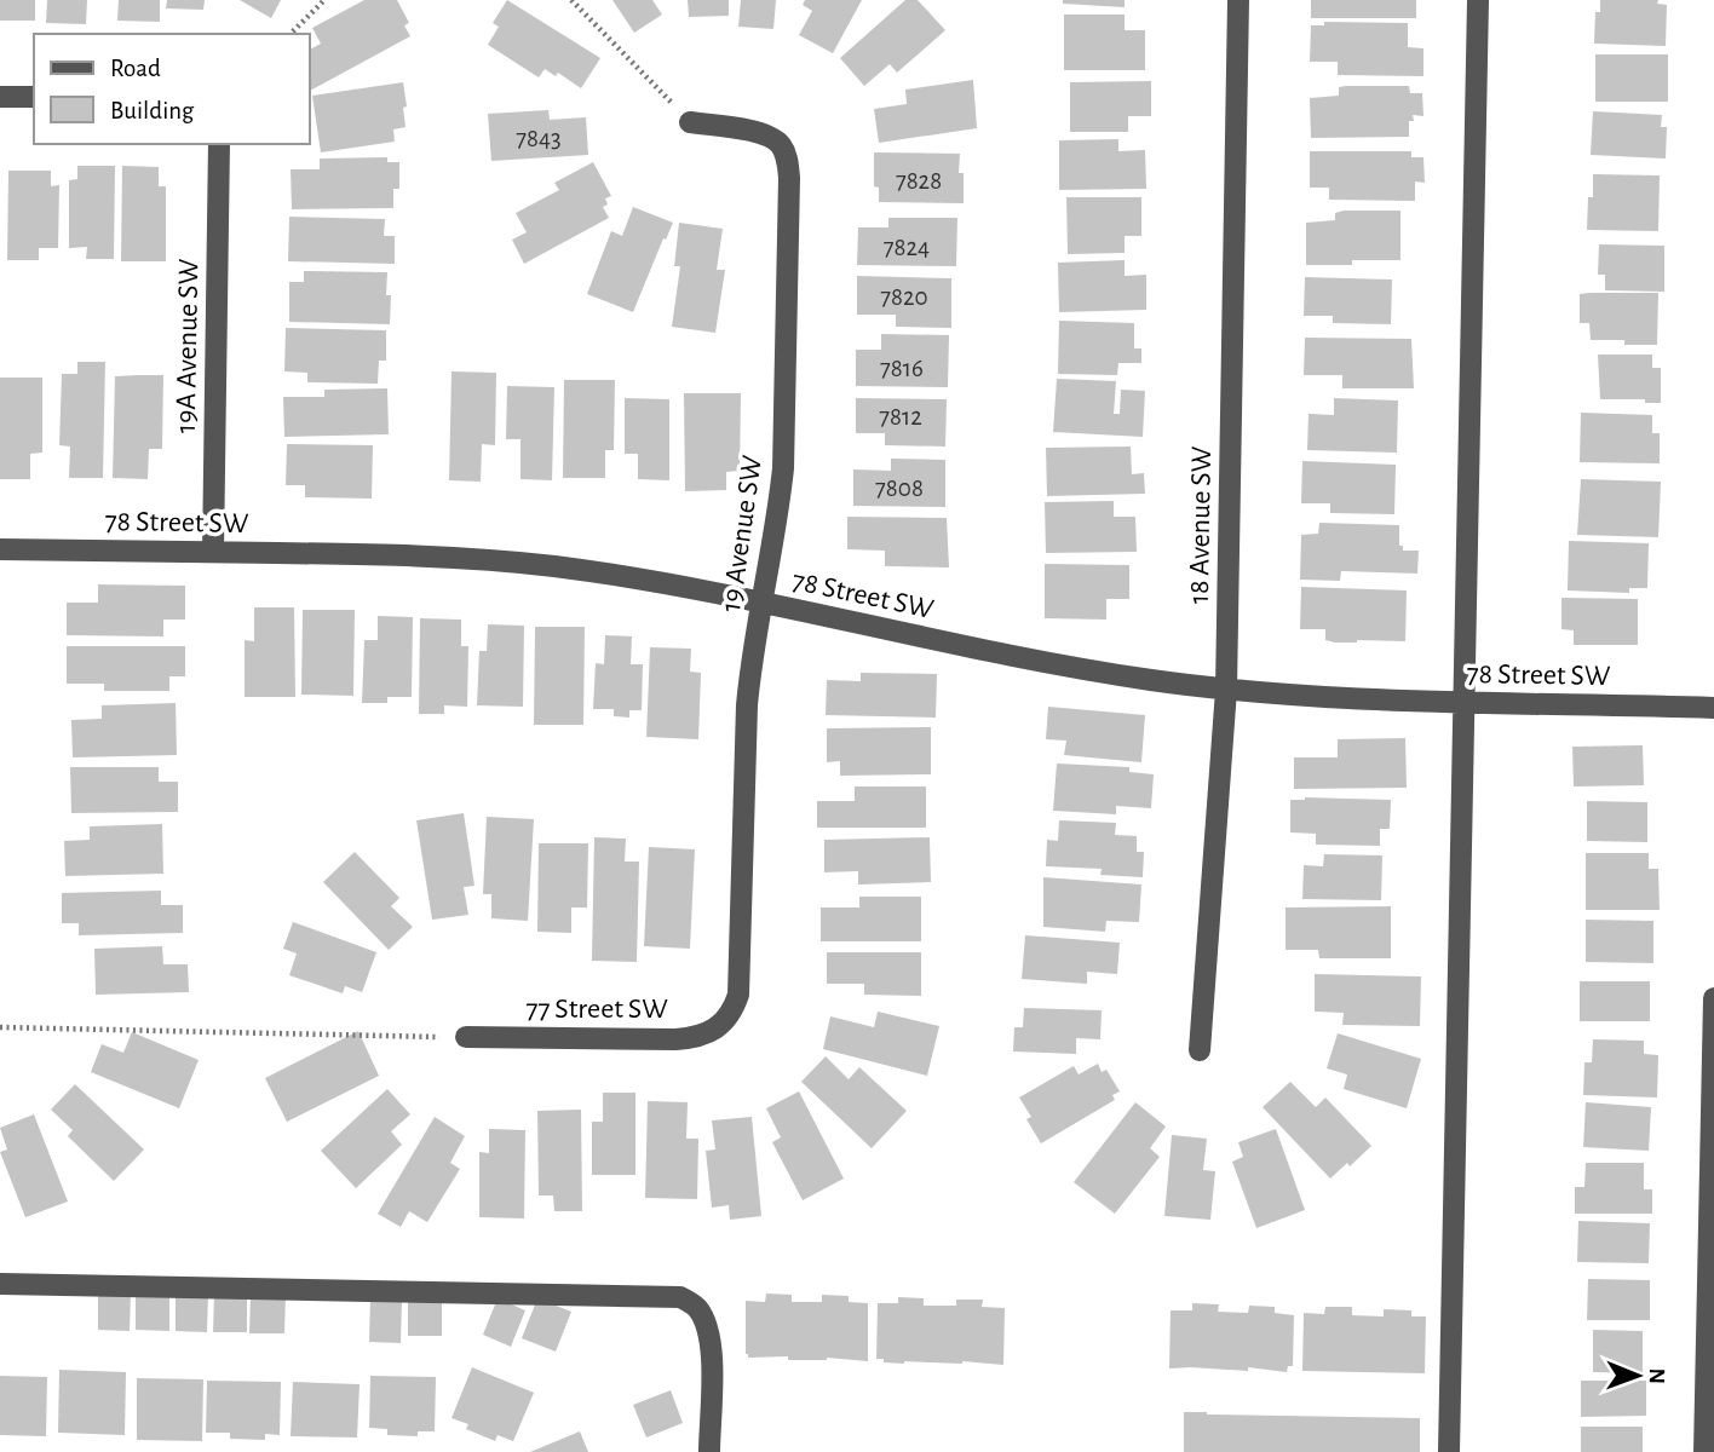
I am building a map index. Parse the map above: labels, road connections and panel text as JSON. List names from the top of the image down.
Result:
{
  "streets": {
    "street": [
      "19A Avenue SW",
      "78 Street SW",
      "18 Avenue SW",
      "19 Avenue SW",
      "77 Street SW"
    ]
  },
  "crossings": [
    ["19A Avenue SW", "78 Street SW"],
    ["78 Street SW", "18 Avenue SW"],
    ["78 Street SW", "19 Avenue SW"],
    ["19 Avenue SW", "77 Street SW"]
  ],
  "house_numbers": [
    "7843",
    "7828",
    "7824",
    "7820",
    "7816",
    "7812",
    "7808"
  ],
  "legend": ["Road", "Building"],
  "north": "right"
}
